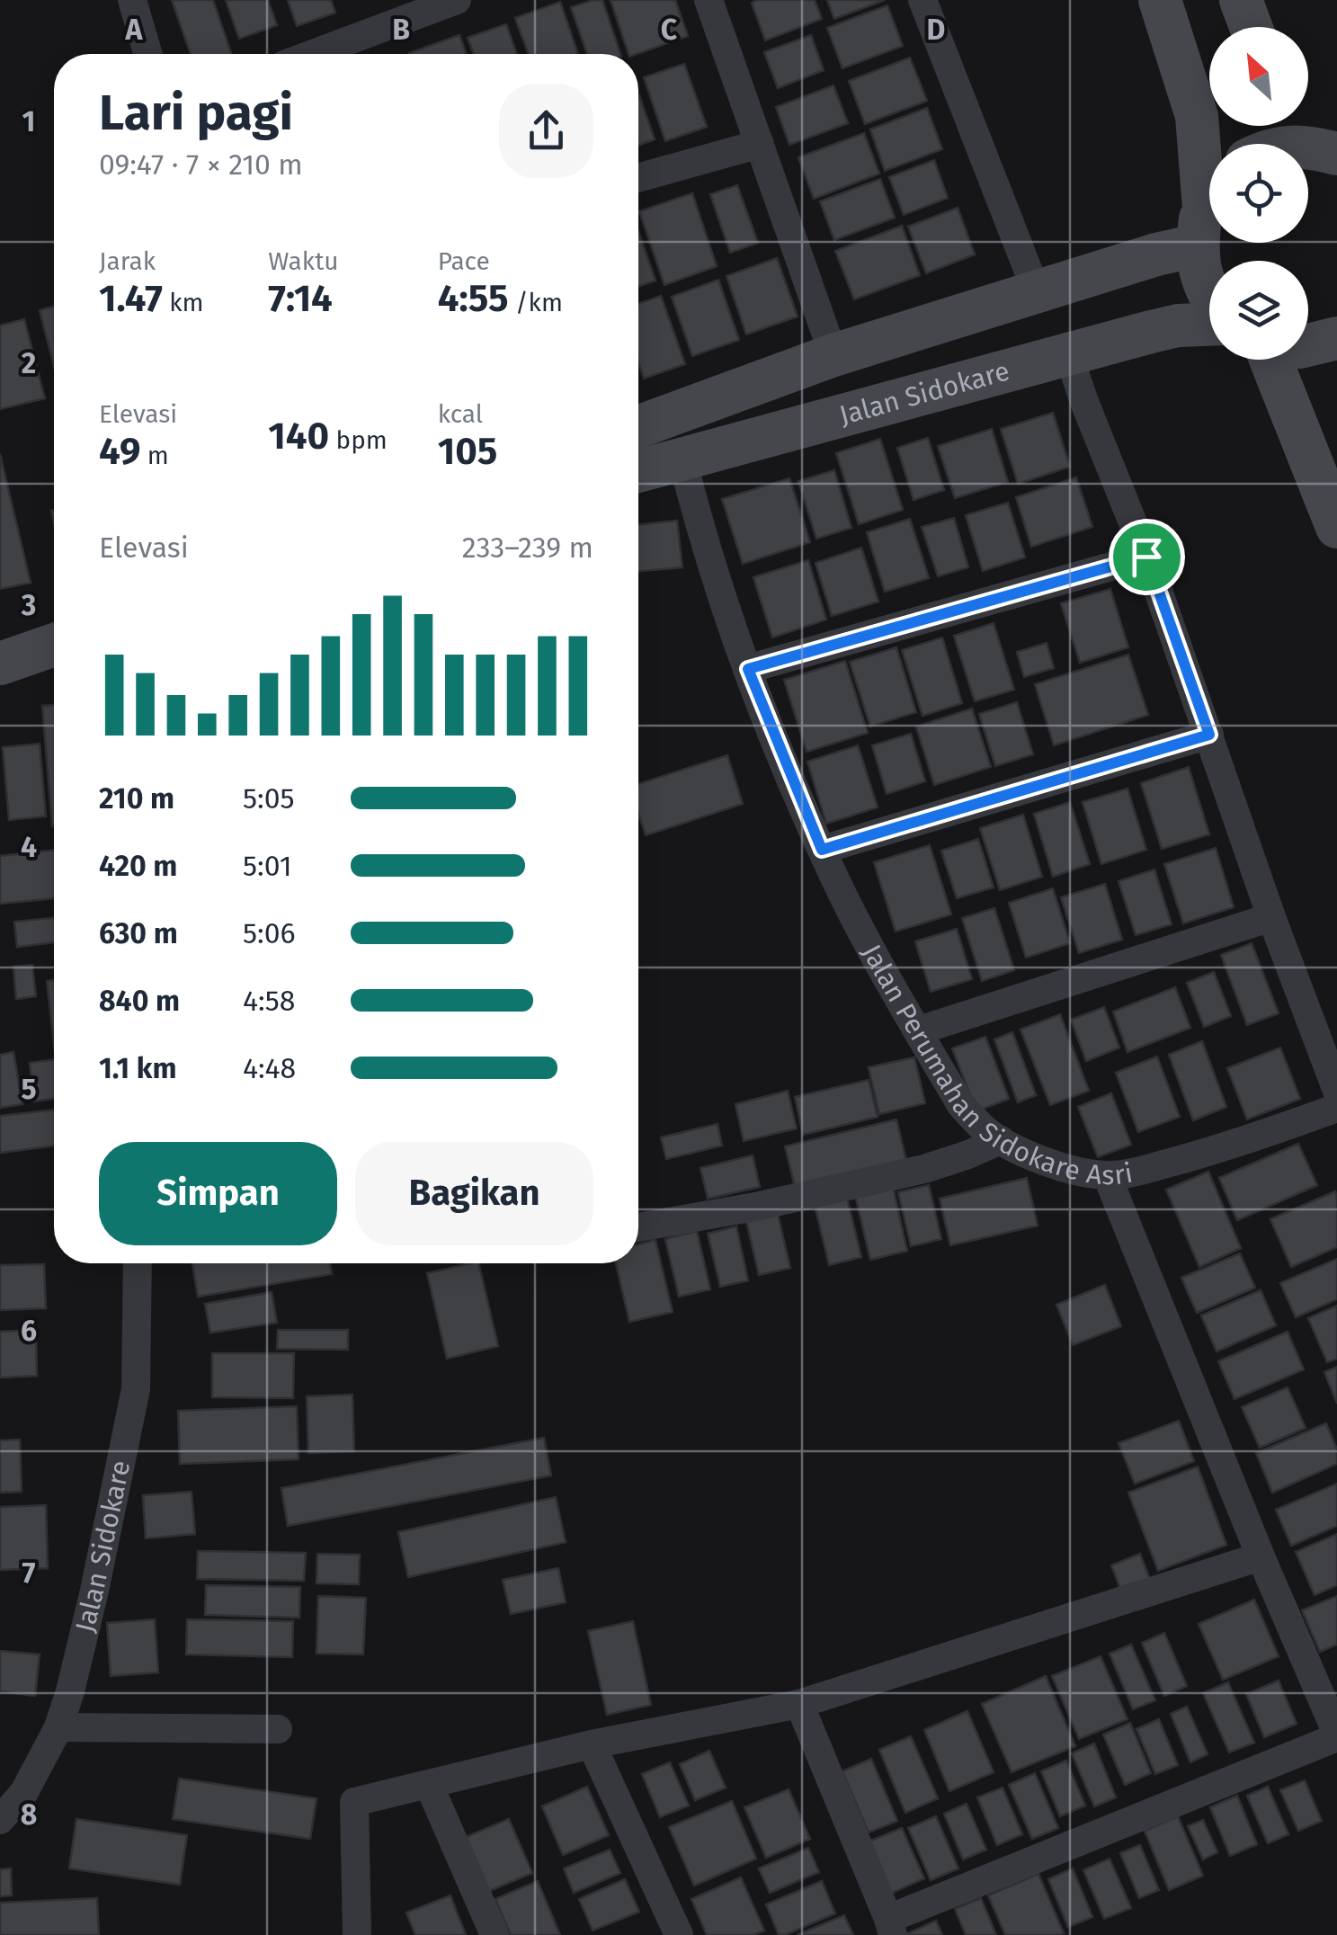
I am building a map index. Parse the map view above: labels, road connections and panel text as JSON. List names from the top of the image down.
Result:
{
  "streets": {
    "street": ["Jalan Sidokare", "Jalan Perumahan Sidokare Asri"]
  },
  "crossings": [
    ["Jalan Sidokare", "Jalan Perumahan Sidokare Asri"]
  ],
  "north": "top left",
  "page": {
    "heading": ["Lari pagi", "09:47 · 7 × 210 m"],
    "stats": [
      ["Jarak", "1.47 km"],
      ["Waktu", "7:14"],
      ["Pace", "4:55 /km"],
      ["Elevasi", "49 m"],
      ["140 bpm"],
      ["kcal", "105"]
    ],
    "chart": ["Elevasi", "233–239 m"],
    "list": [
      {
        "name": "210 m",
        "note": "5:05"
      },
      {
        "name": "420 m",
        "note": "5:01"
      },
      {
        "name": "630 m",
        "note": "5:06"
      },
      {
        "name": "840 m",
        "note": "4:58"
      },
      {
        "name": "1.1 km",
        "note": "4:48"
      }
    ],
    "buttons": ["Simpan", "Bagikan"]
  },
  "grid": {
    "columns": [
      "A",
      "B",
      "C",
      "D"
    ],
    "rows": [
      "1",
      "2",
      "3",
      "4",
      "5",
      "6",
      "7",
      "8"
    ]
  }
}
